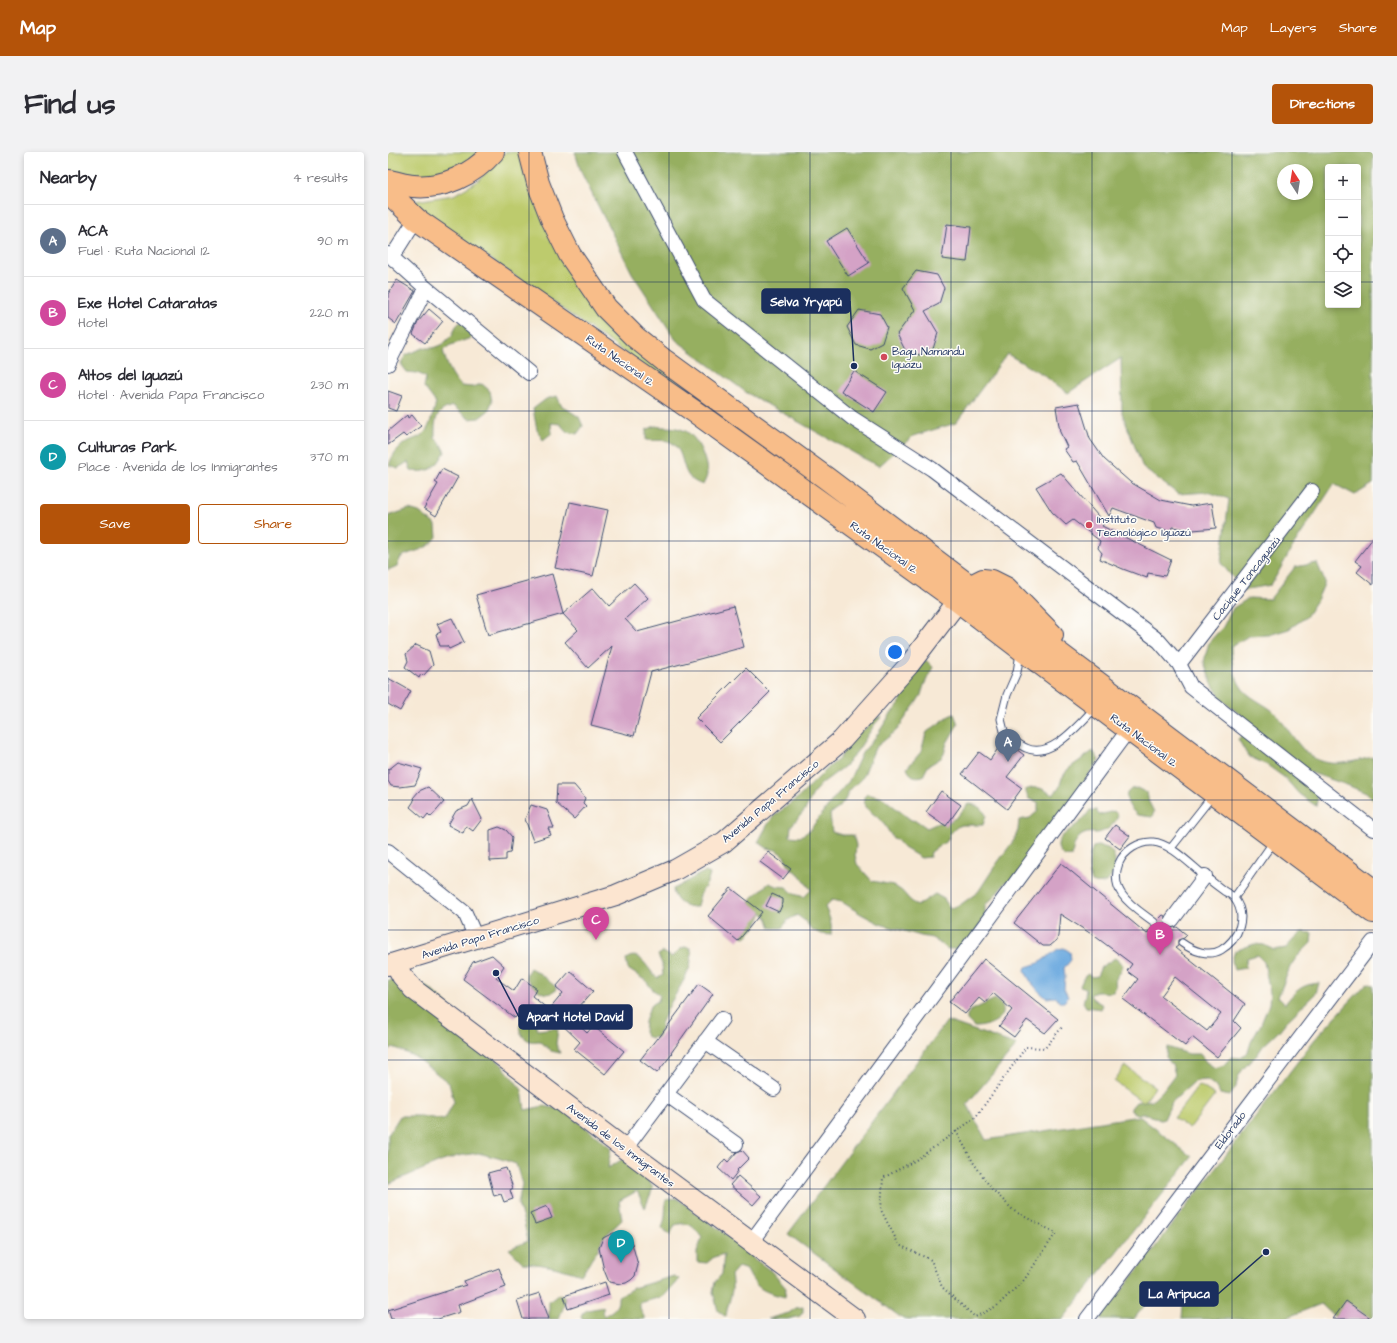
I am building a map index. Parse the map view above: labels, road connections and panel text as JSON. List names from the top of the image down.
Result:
{
  "streets": {
    "highway": ["Ruta Nacional 12"],
    "main road": ["Avenida Papa Francisco", "Avenida de los Inmigrantes"],
    "street": ["Cacique Toncaguazú", "Eldorado"]
  },
  "crossings": [
    ["Ruta Nacional 12", "Avenida Papa Francisco"],
    ["Avenida Papa Francisco", "Avenida de los Inmigrantes"]
  ],
  "places": [
    "Bagu Namandu Iguazu",
    "Selva Yryapú",
    "Instituto Tecnológico Iguazú",
    "Apart Hotel David",
    "La Aripuca"
  ],
  "north": "top",
  "page": {
    "header": "Map",
    "nav": ["Map", "Layers", "Share"],
    "buttons": [
      "Directions",
      ["Save", "Share"]
    ],
    "title": "Find us",
    "heading": ["Nearby", "4 results"],
    "map_buttons": ["+", "−"],
    "list": [
      {
        "mark": "A",
        "name": "ACA",
        "note": "Fuel · Ruta Nacional 12",
        "value": "90 m"
      },
      {
        "mark": "B",
        "name": "Exe Hotel Cataratas",
        "note": "Hotel",
        "value": "220 m"
      },
      {
        "mark": "C",
        "name": "Altos del Iguazú",
        "note": "Hotel · Avenida Papa Francisco",
        "value": "230 m"
      },
      {
        "mark": "D",
        "name": "Culturas Park",
        "note": "Place · Avenida de los Inmigrantes",
        "value": "370 m"
      }
    ],
    "pins": [
      "A",
      "C",
      "B",
      "D"
    ]
  }
}
